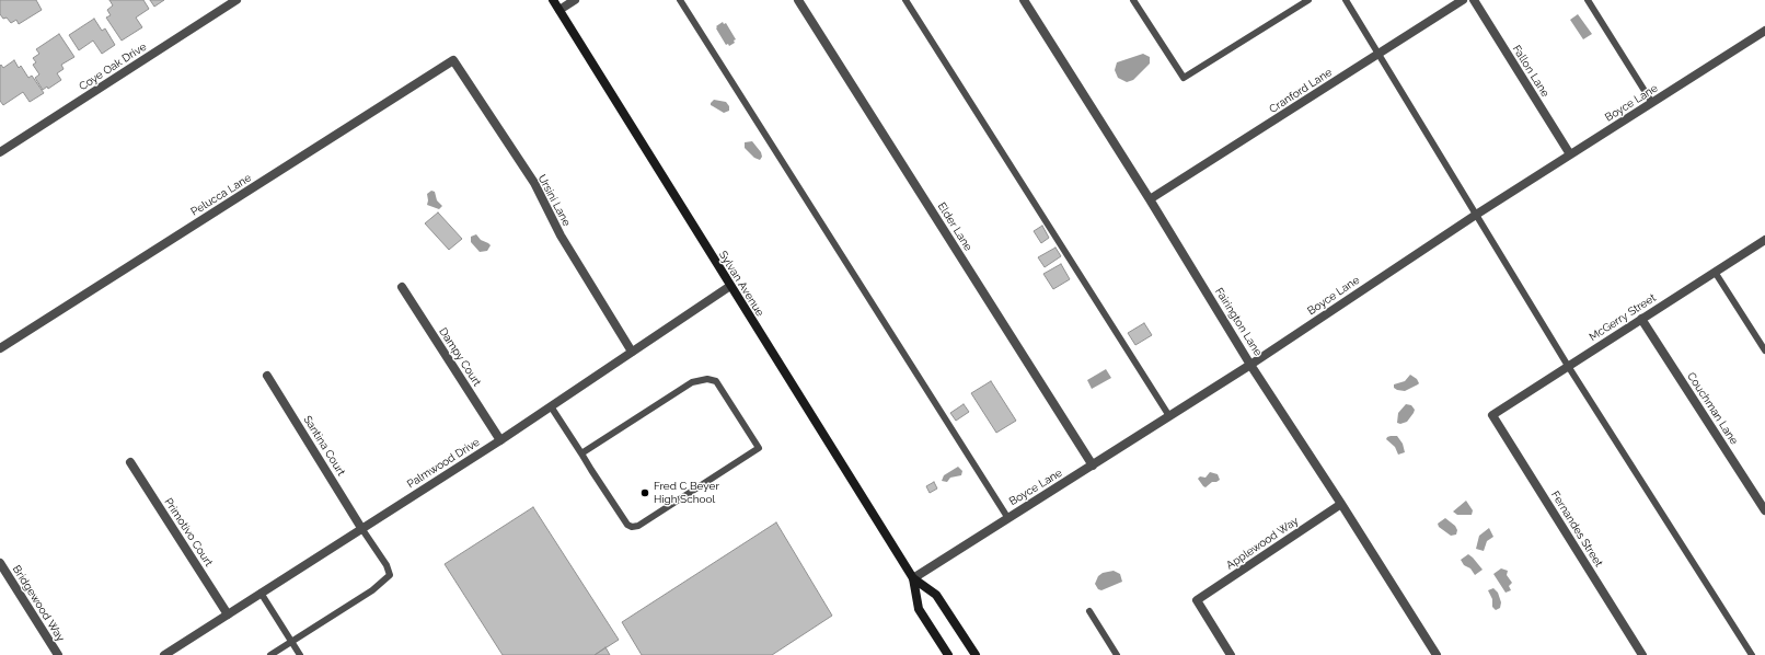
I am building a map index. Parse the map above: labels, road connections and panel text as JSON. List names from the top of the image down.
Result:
{
  "streets": {
    "main road": ["Sylvan Avenue"],
    "street": [
      "Coye Oak Drive",
      "Fallon Lane",
      "Cranford Lane",
      "Boyce Lane",
      "Pelucca Lane",
      "Ursini Lane",
      "Elder Lane",
      "McGerry Street",
      "Fairington Lane",
      "Dampy Court",
      "Couchman Lane",
      "Santina Court",
      "Palmwood Drive",
      "Fernandes Street",
      "Primotivo Court",
      "Applewood Way",
      "Bridgewood Way"
    ]
  },
  "crossings": [
    ["Fallon Lane", "Boyce Lane"],
    ["Cranford Lane", "Fairington Lane"],
    ["Boyce Lane", "Elder Lane"],
    ["Boyce Lane", "Sylvan Avenue"],
    ["Boyce Lane", "Fairington Lane"],
    ["Pelucca Lane", "Ursini Lane"],
    ["Ursini Lane", "Palmwood Drive"],
    ["Sylvan Avenue", "Palmwood Drive"],
    ["McGerry Street", "Couchman Lane"],
    ["McGerry Street", "Fernandes Street"],
    ["Fairington Lane", "Applewood Way"],
    ["Dampy Court", "Palmwood Drive"],
    ["Santina Court", "Palmwood Drive"],
    ["Palmwood Drive", "Primotivo Court"]
  ],
  "places": ["Fred C Beyer High School"]
}
